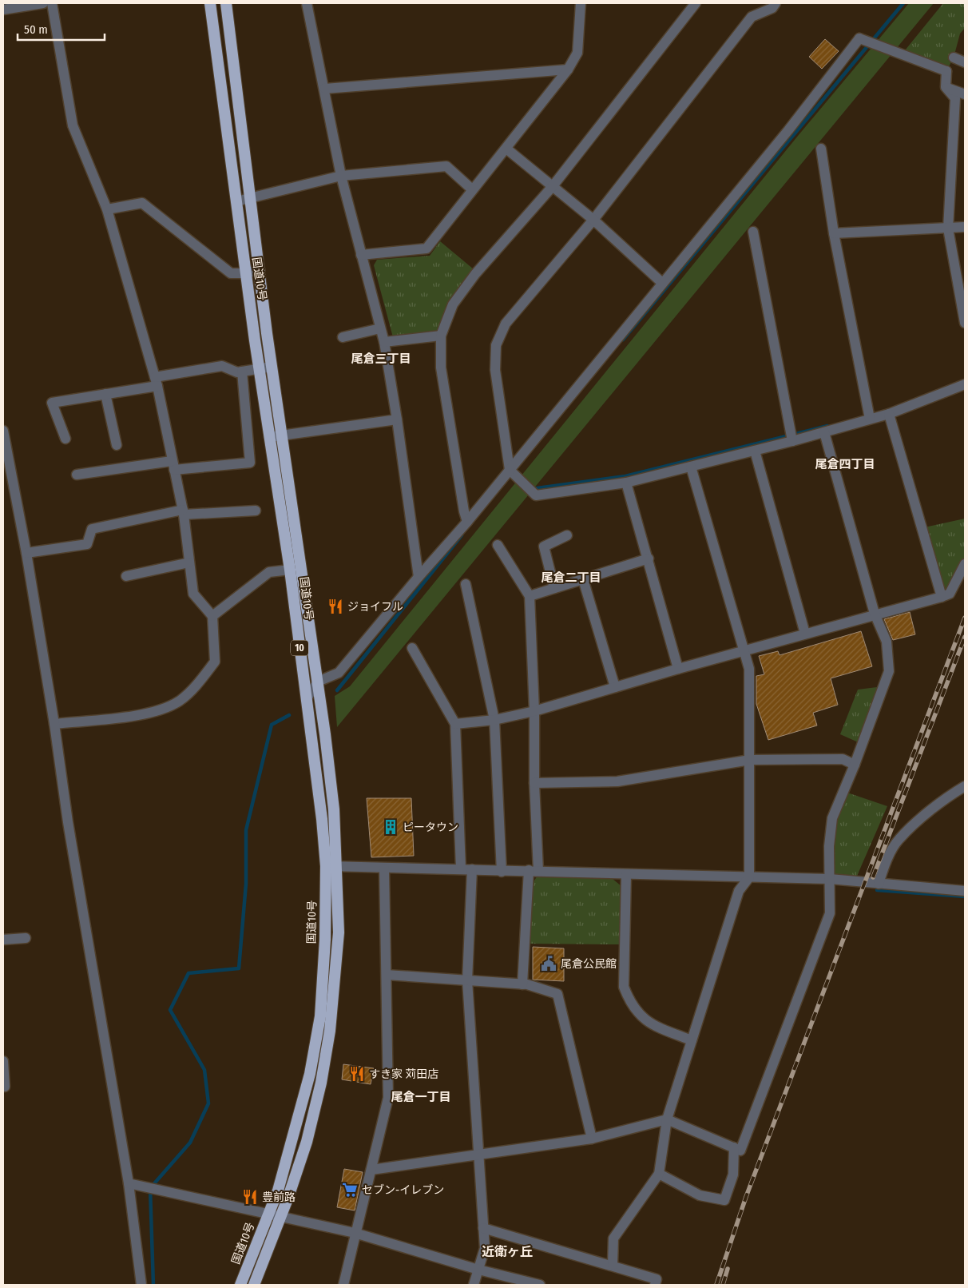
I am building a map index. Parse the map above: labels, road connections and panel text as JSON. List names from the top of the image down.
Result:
{
  "streets": {
    "highway": ["国道10号", "10"]
  },
  "districts": [
    "尾倉三丁目",
    "尾倉四丁目",
    "尾倉二丁目",
    "尾倉一丁目",
    "近衛ヶ丘"
  ],
  "places": {
    "restaurant": ["ジョイフル", "すき家 苅田店", "豊前路"],
    "building": ["ピータウン"],
    "public building": ["尾倉公民館"],
    "supermarket": ["セブン-イレブン"]
  },
  "scale_bar": "50 m"
}
